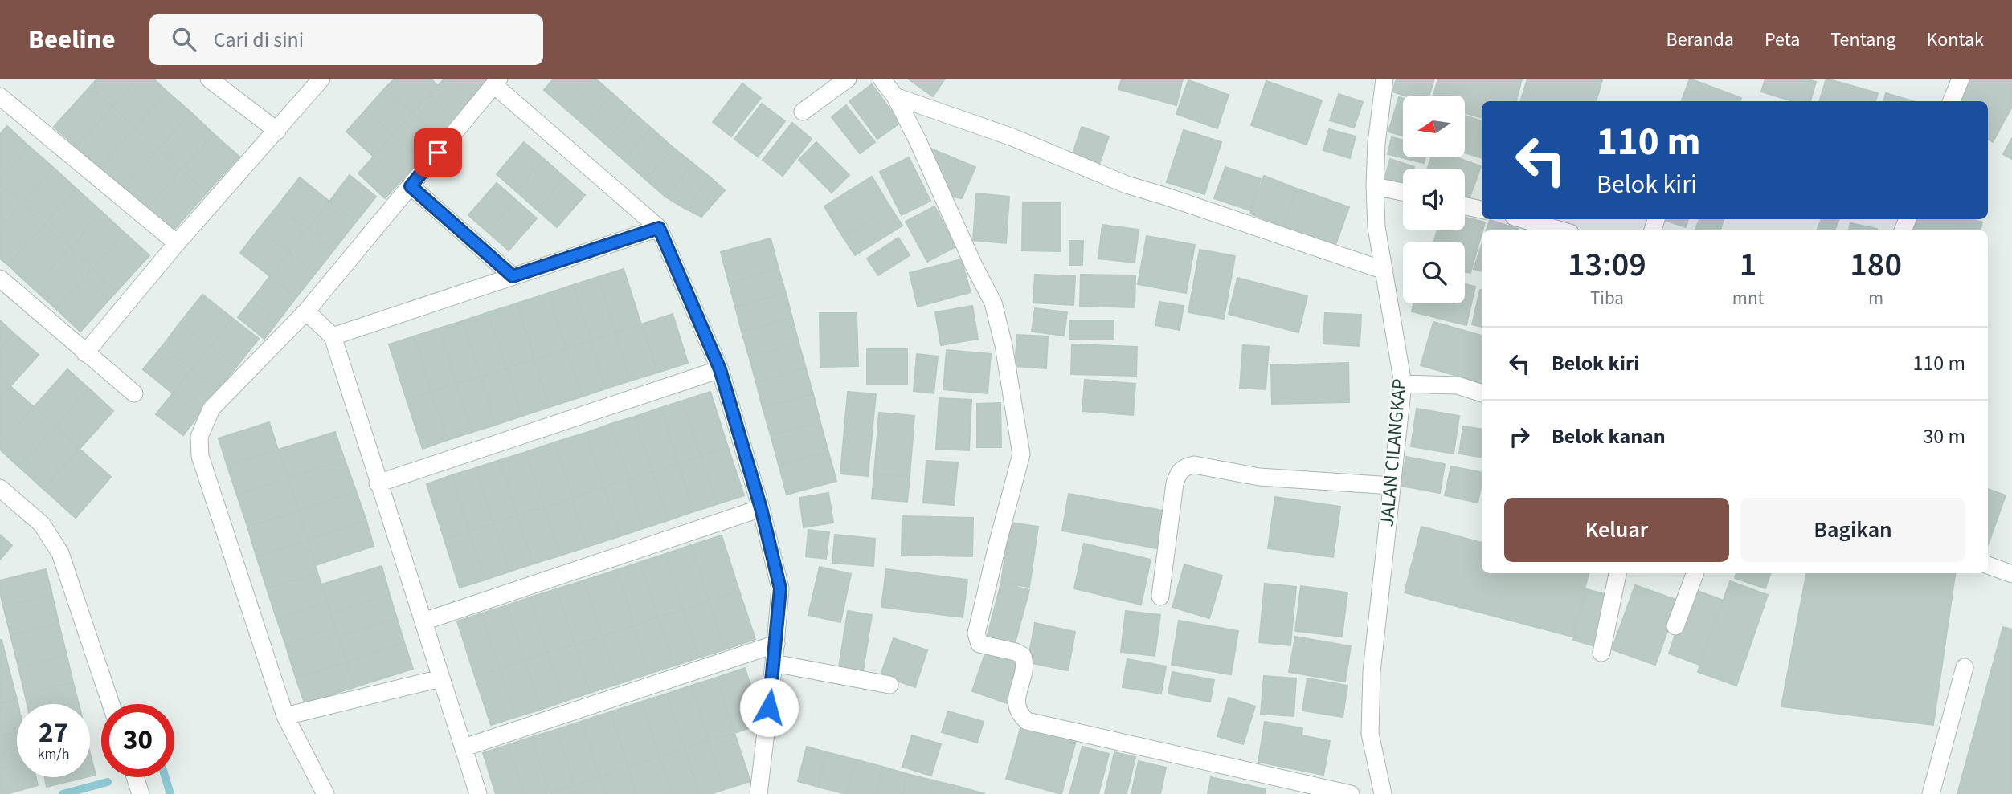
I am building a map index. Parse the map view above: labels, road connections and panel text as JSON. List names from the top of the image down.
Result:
{
  "streets": {
    "street": ["JALAN CILANGKAP"]
  },
  "north": "left",
  "page": {
    "header": "Beeline",
    "search": "Cari di sini",
    "nav": [
      "Beranda",
      "Peta",
      "Tentang",
      "Kontak"
    ],
    "turn": ["110 m", "Belok kiri"],
    "eta": [
      "13:09",
      "Tiba",
      "1",
      "mnt",
      "180",
      "m"
    ],
    "list": [
      {
        "name": "Belok kiri",
        "value": "110 m"
      },
      {
        "name": "Belok kanan",
        "value": "30 m"
      }
    ],
    "buttons": ["Keluar", "Bagikan"],
    "speed": "27 km/h",
    "limit": "30"
  }
}
